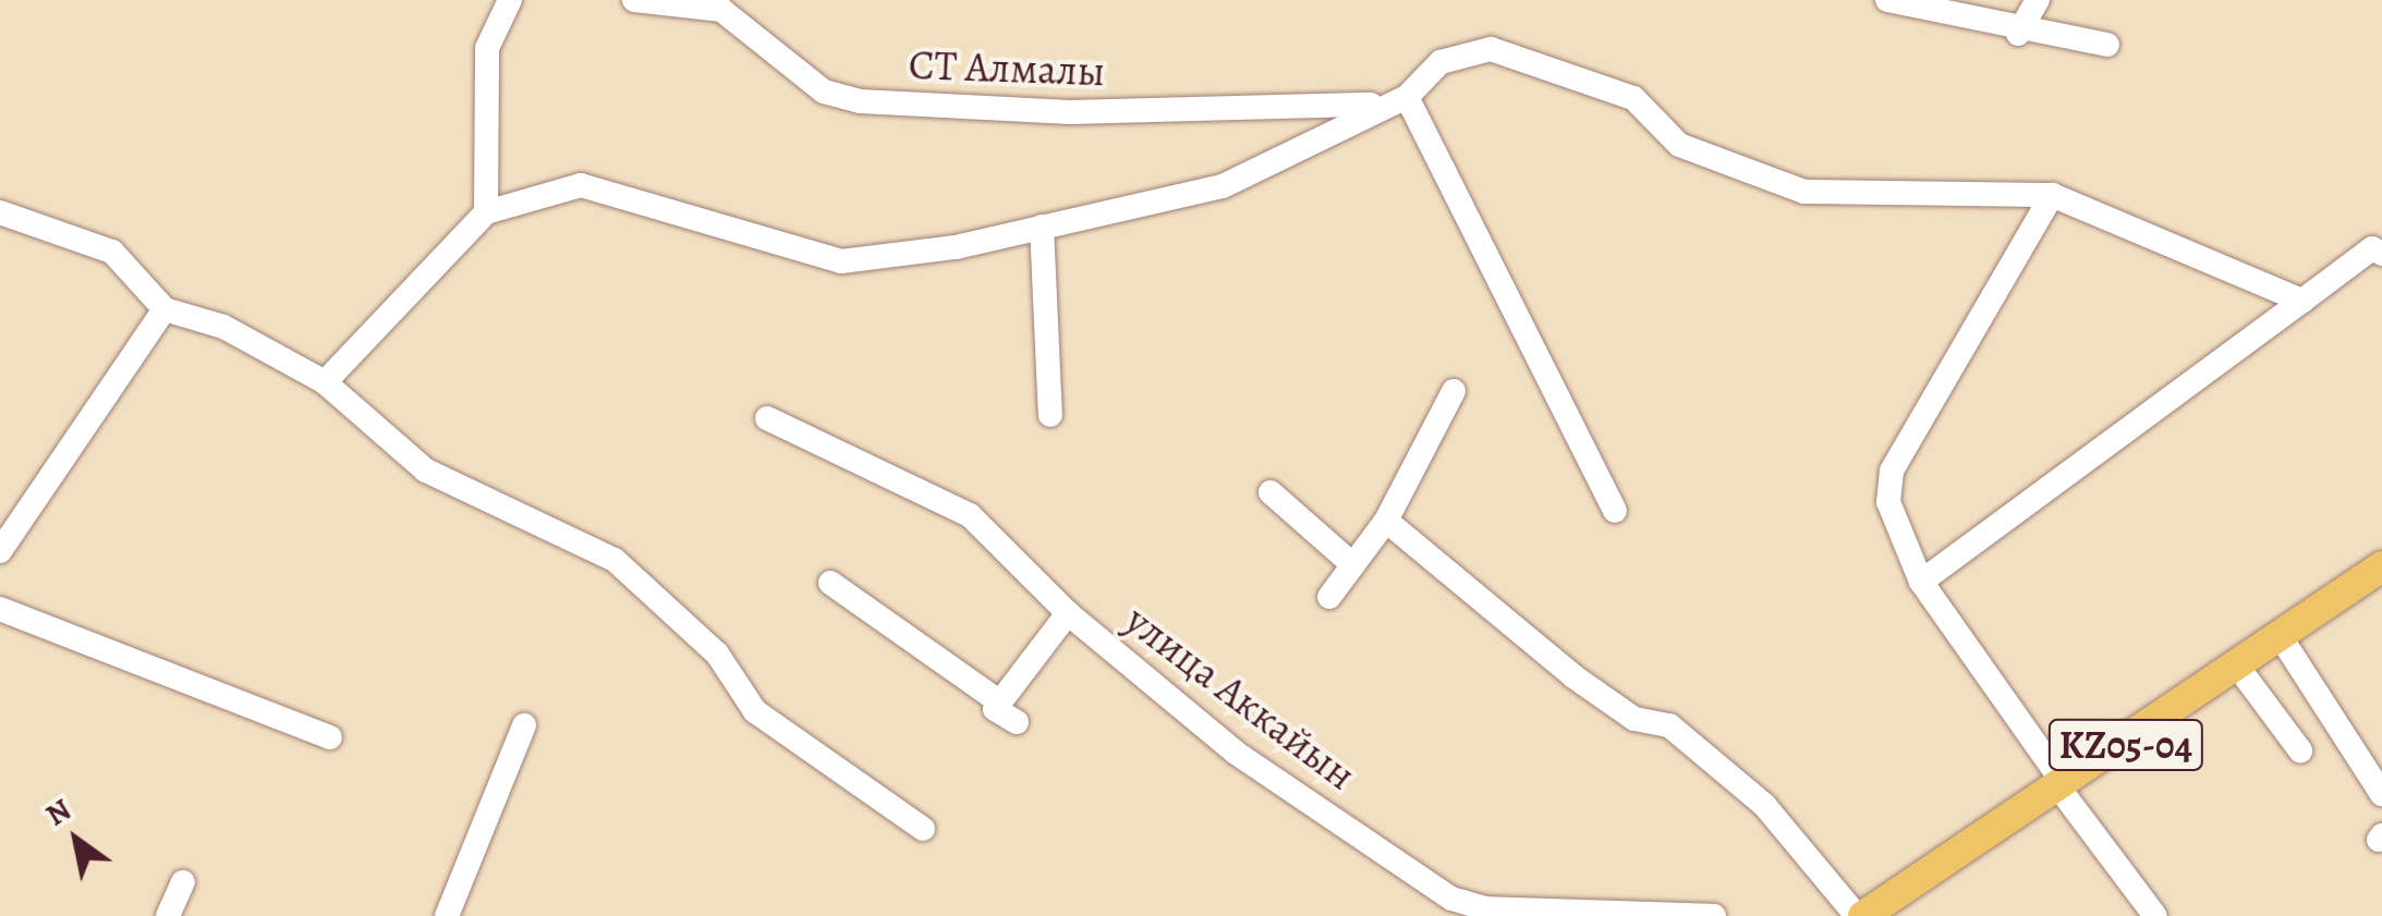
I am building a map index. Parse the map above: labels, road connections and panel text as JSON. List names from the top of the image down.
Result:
{
  "streets": {
    "main road": ["KZ05-04"],
    "street": ["СТ Алмалы", "улица Аккайын"]
  },
  "north": "top left"
}
